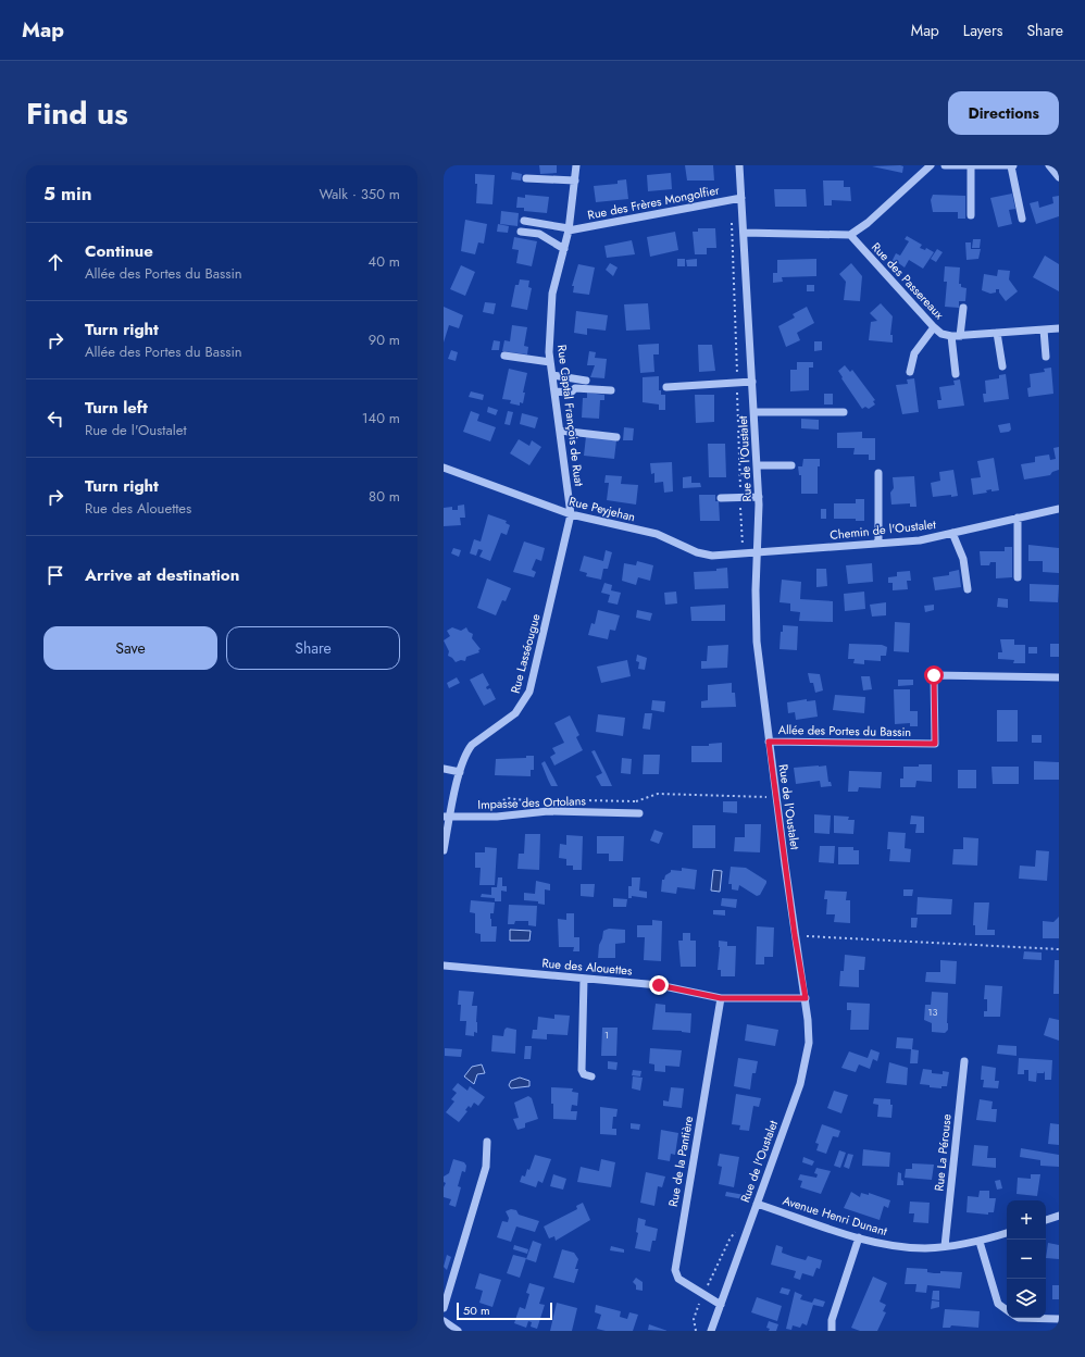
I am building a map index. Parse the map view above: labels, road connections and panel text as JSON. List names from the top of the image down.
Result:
{
  "streets": {
    "street": [
      "Rue des Frères Mongolfier",
      "Rue des Passereaux",
      "Rue Captal François de Ruat",
      "Rue de l'Oustalet",
      "Rue Peyjehan",
      "Chemin de l'Oustalet",
      "Rue Lasséougue",
      "Allée des Portes du Bassin",
      "Impasse des Ortolans",
      "Rue des Alouettes",
      "Rue La Pérouse",
      "Rue de la Pantière",
      "Avenue Henri Dunant"
    ]
  },
  "crossings": [
    ["Rue des Frères Mongolfier", "Rue Captal François de Ruat"],
    ["Rue des Frères Mongolfier", "Rue de l'Oustalet"],
    ["Rue Captal François de Ruat", "Rue Peyjehan"],
    ["Rue Captal François de Ruat", "Rue Lasséougue"],
    ["Rue de l'Oustalet", "Rue Peyjehan"],
    ["Rue de l'Oustalet", "Chemin de l'Oustalet"],
    ["Rue de l'Oustalet", "Allée des Portes du Bassin"],
    ["Rue de l'Oustalet", "Rue des Alouettes"],
    ["Rue de l'Oustalet", "Rue de la Pantière"],
    ["Rue de l'Oustalet", "Avenue Henri Dunant"],
    ["Rue Peyjehan", "Chemin de l'Oustalet"],
    ["Rue Peyjehan", "Rue Lasséougue"],
    ["Rue Lasséougue", "Impasse des Ortolans"],
    ["Rue des Alouettes", "Rue de la Pantière"],
    ["Rue La Pérouse", "Avenue Henri Dunant"]
  ],
  "house_numbers": ["13", "1"],
  "scale_bar": "50 m",
  "page": {
    "header": "Map",
    "nav": ["Map", "Layers", "Share"],
    "title": "Find us",
    "buttons": [
      "Directions",
      ["Save", "Share"]
    ],
    "heading": ["5 min", "Walk · 350 m"],
    "list": [
      ["Continue", "Allée des Portes du Bassin", "40 m"],
      ["Turn right", "Allée des Portes du Bassin", "90 m"],
      ["Turn left", "Rue de l'Oustalet", "140 m"],
      ["Turn right", "Rue des Alouettes", "80 m"],
      "Arrive at destination"
    ],
    "map_buttons": ["+", "−"],
    "scale": "50 m"
  }
}
